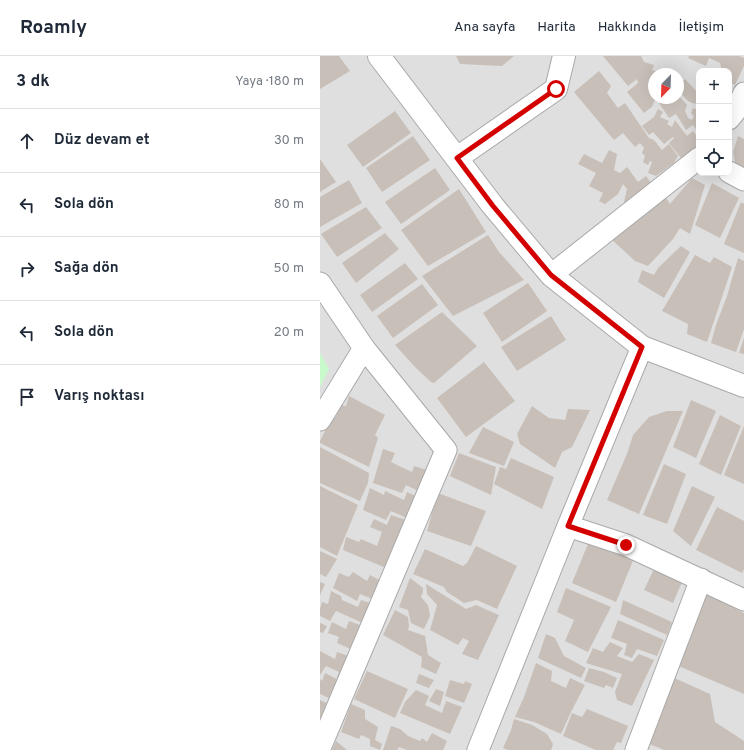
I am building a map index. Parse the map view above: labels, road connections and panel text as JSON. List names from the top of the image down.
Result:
{
  "north": "bottom left",
  "page": {
    "header": "Roamly",
    "nav": [
      "Ana sayfa",
      "Harita",
      "Hakkında",
      "İletişim"
    ],
    "heading": ["3 dk", "Yaya · 180 m"],
    "map_buttons": ["+", "−"],
    "list": [
      ["Düz devam et", "30 m"],
      ["Sola dön", "80 m"],
      ["Sağa dön", "50 m"],
      ["Sola dön", "20 m"],
      "Varış noktası"
    ]
  }
}
